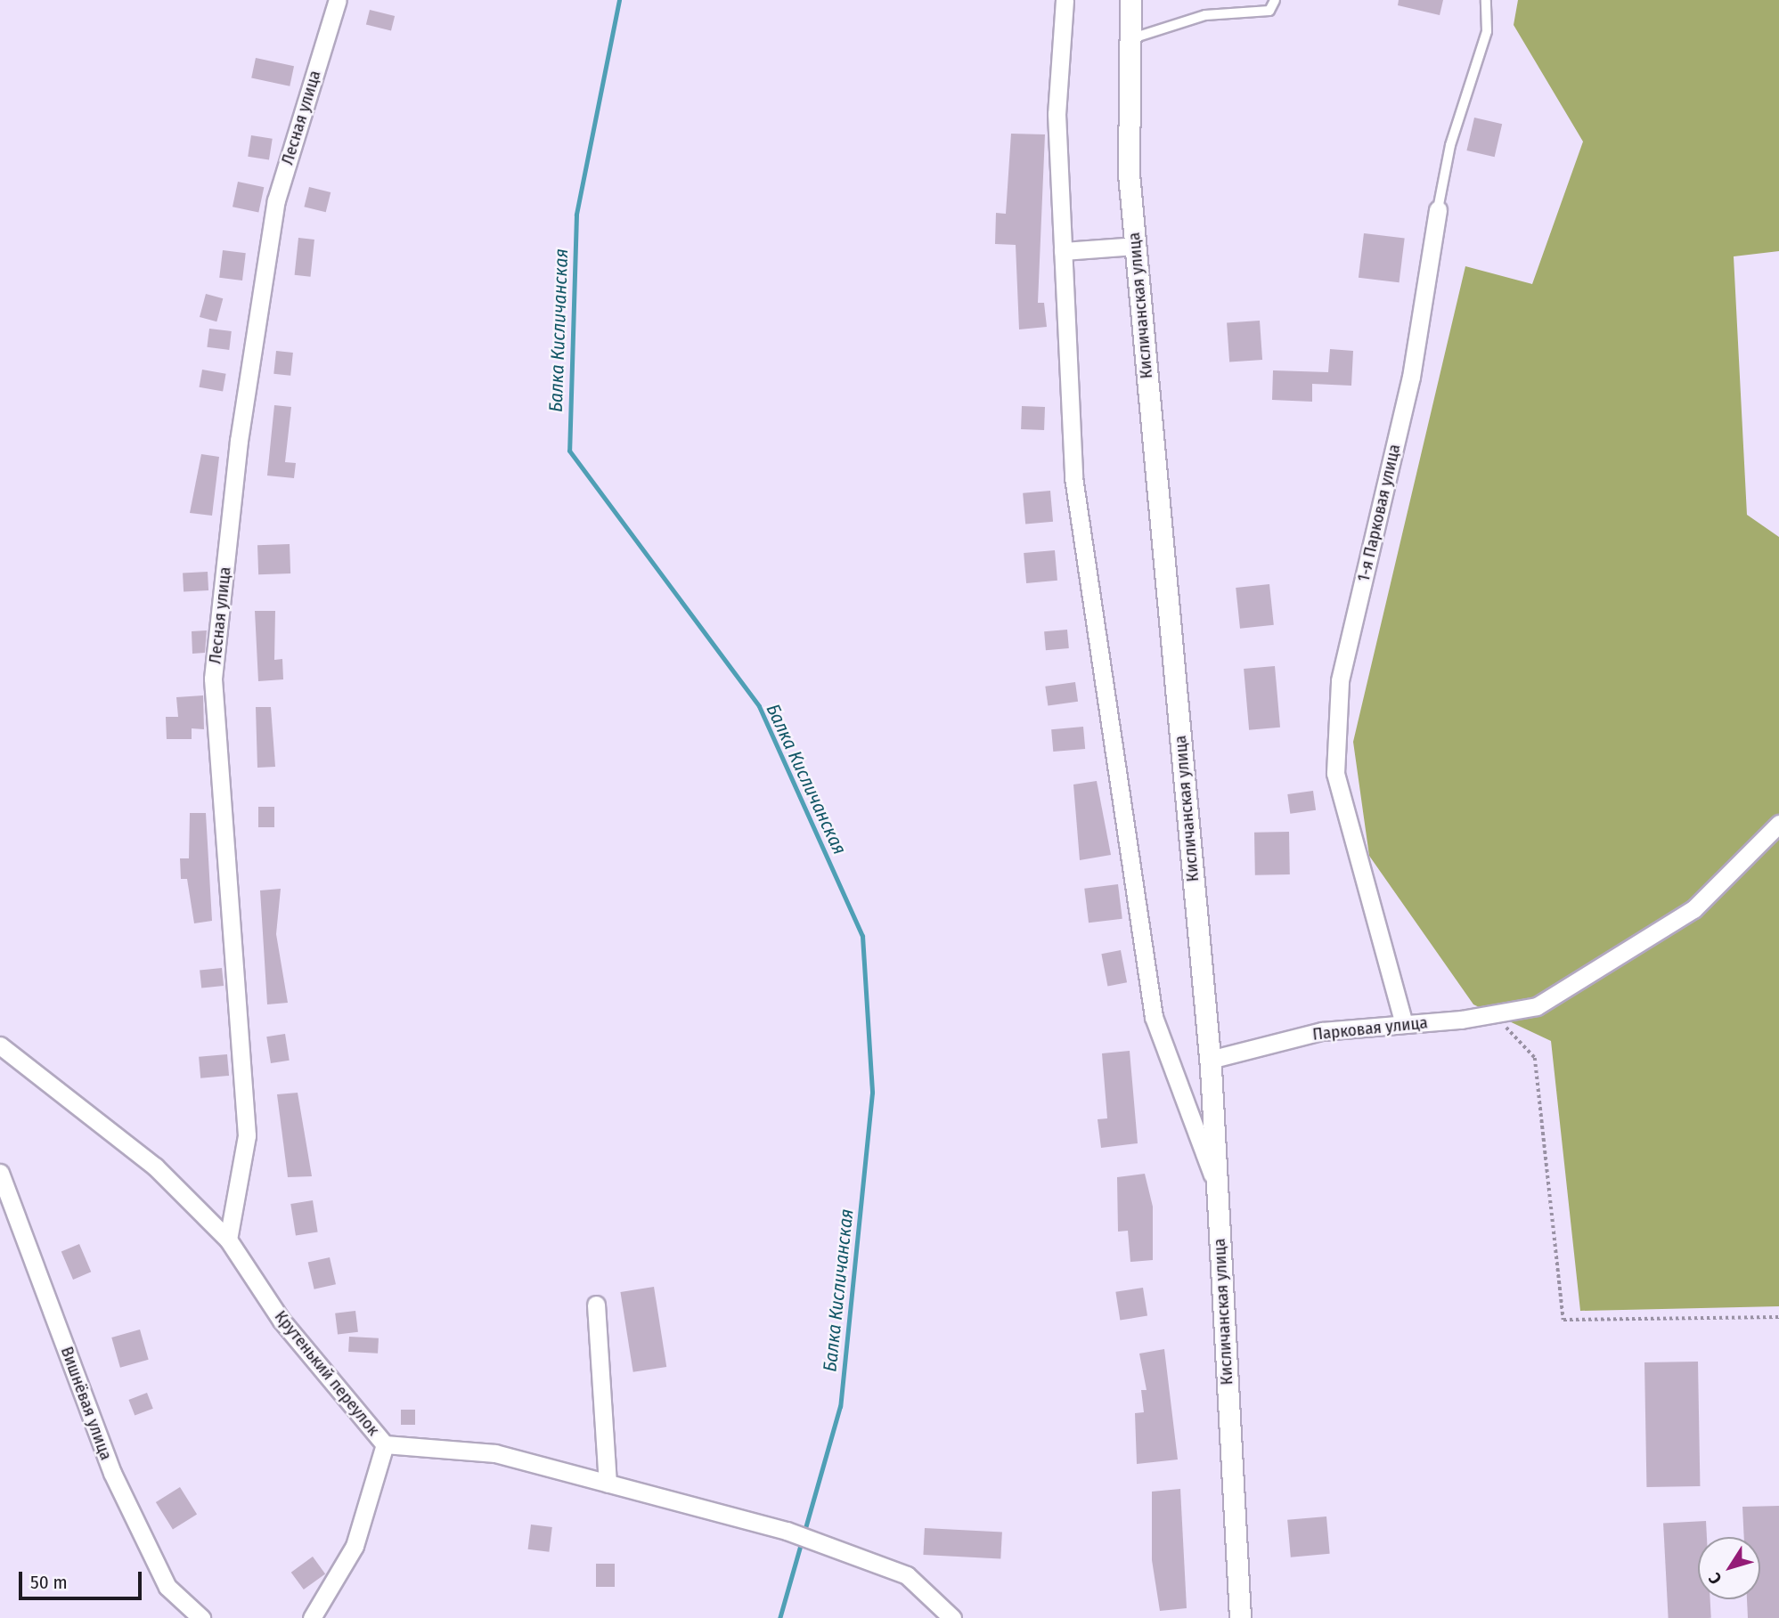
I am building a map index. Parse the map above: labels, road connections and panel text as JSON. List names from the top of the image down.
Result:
{
  "streets": {
    "street": [
      "Лесная улица",
      "Кисличанская улица",
      "1-я Парковая улица",
      "Парковая улица",
      "Крутенький переулок",
      "Вишнёвая улица"
    ]
  },
  "crossings": [
    ["Лесная улица", "Крутенький переулок"],
    ["Кисличанская улица", "Парковая улица"],
    ["1-я Парковая улица", "Парковая улица"]
  ],
  "water": ["Балка Кисличанская"],
  "scale_bar": "50 m",
  "north": "bottom left"
}
